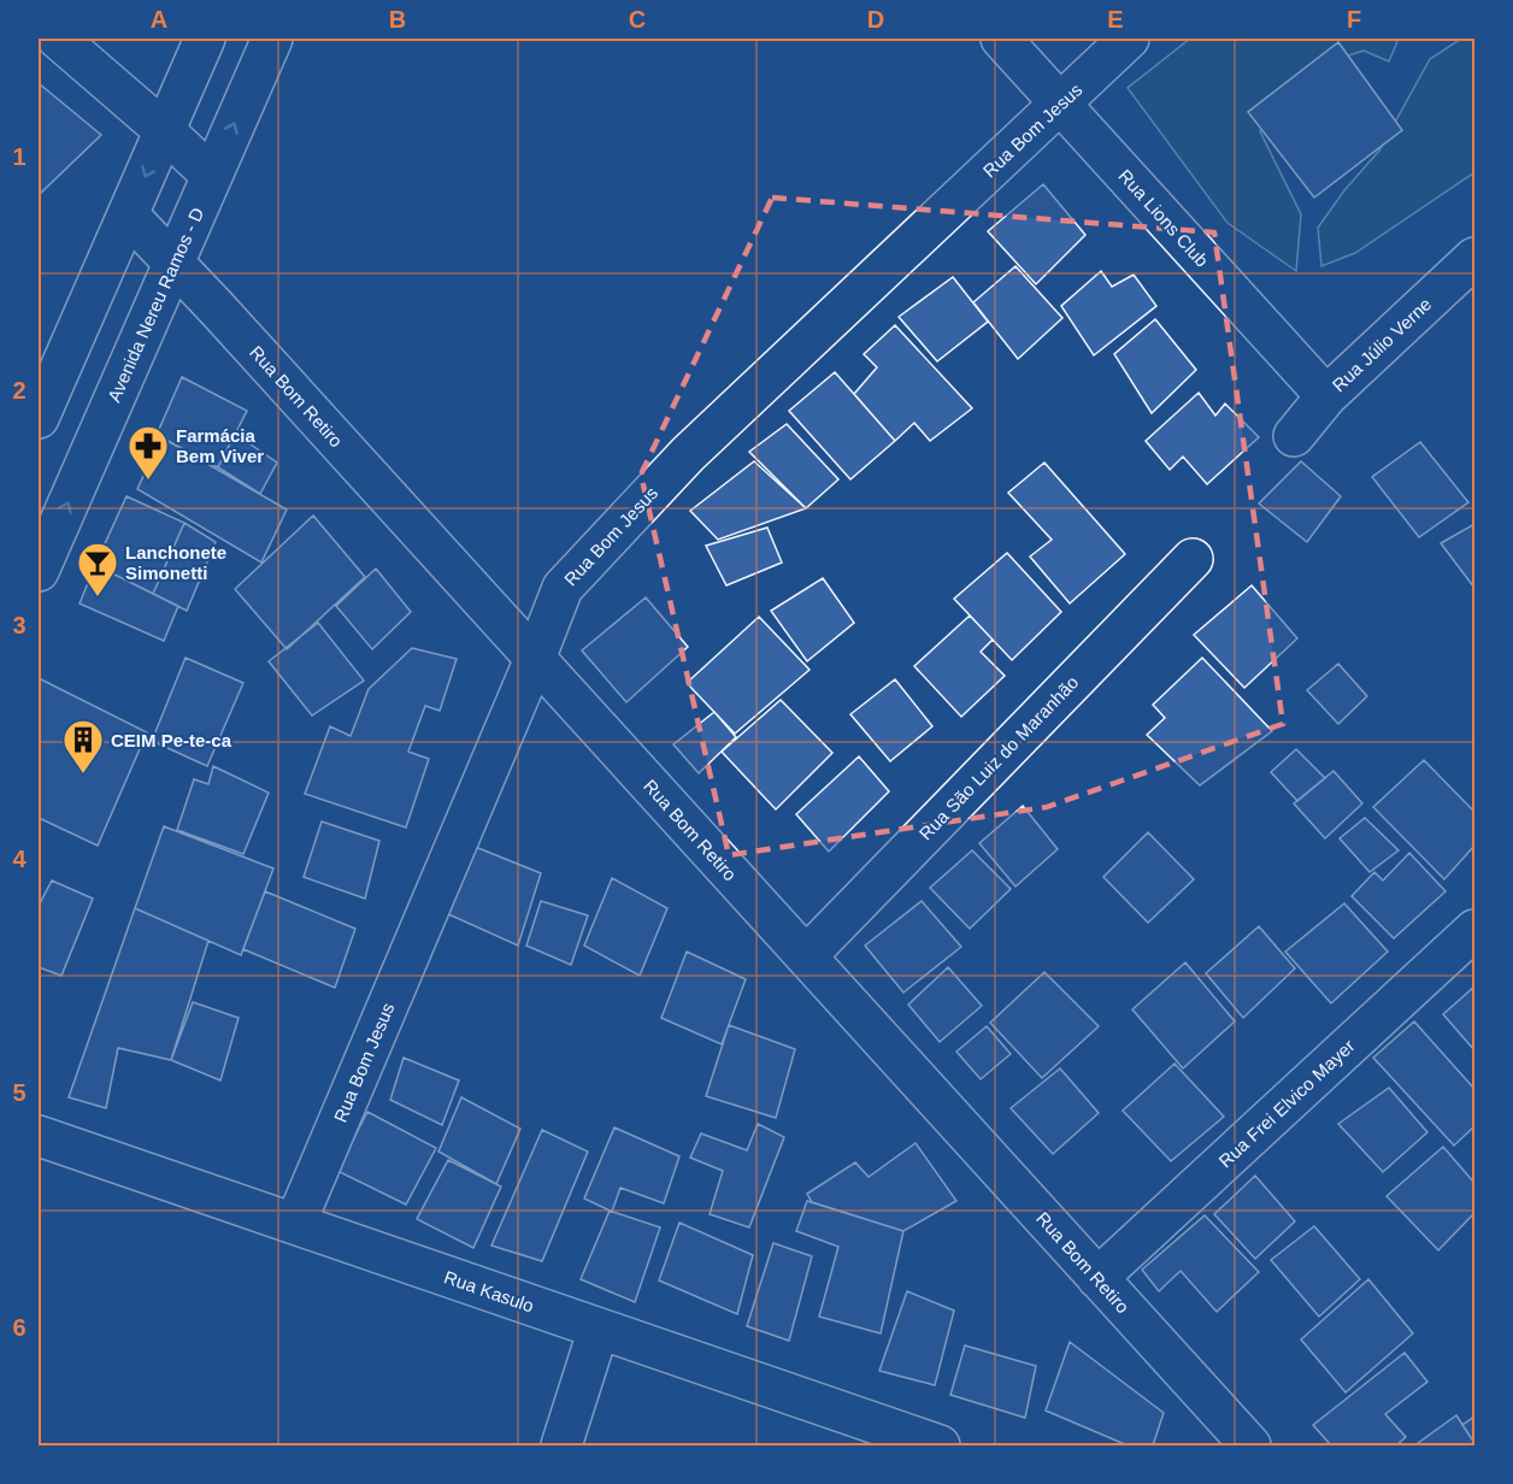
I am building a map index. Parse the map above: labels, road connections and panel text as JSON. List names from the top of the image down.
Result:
{
  "streets": {
    "street": [
      "Rua Bom Jesus",
      "Rua Lions Club",
      "Avenida Nereu Ramos - D",
      "Rua Júlio Verne",
      "Rua Bom Retiro",
      "Rua São Luiz do Maranhão",
      "Rua Frei Elvico Mayer",
      "Rua Kasulo"
    ]
  },
  "crossings": [
    ["Rua Bom Jesus", "Rua Lions Club"],
    ["Rua Bom Jesus", "Rua Bom Retiro"],
    ["Rua Bom Jesus", "Rua Kasulo"],
    ["Rua Lions Club", "Rua Júlio Verne"],
    ["Avenida Nereu Ramos - D", "Rua Bom Retiro"],
    ["Rua Bom Retiro", "Rua São Luiz do Maranhão"],
    ["Rua Bom Retiro", "Rua Frei Elvico Mayer"]
  ],
  "places": {
    "pharmacy": ["Farmácia Bem Viver"],
    "bar": ["Lanchonete Simonetti"],
    "building": ["CEIM Pe-te-ca"]
  },
  "grid": {
    "columns": [
      "A",
      "B",
      "C",
      "D",
      "E",
      "F"
    ],
    "rows": [
      "1",
      "2",
      "3",
      "4",
      "5",
      "6"
    ]
  }
}
